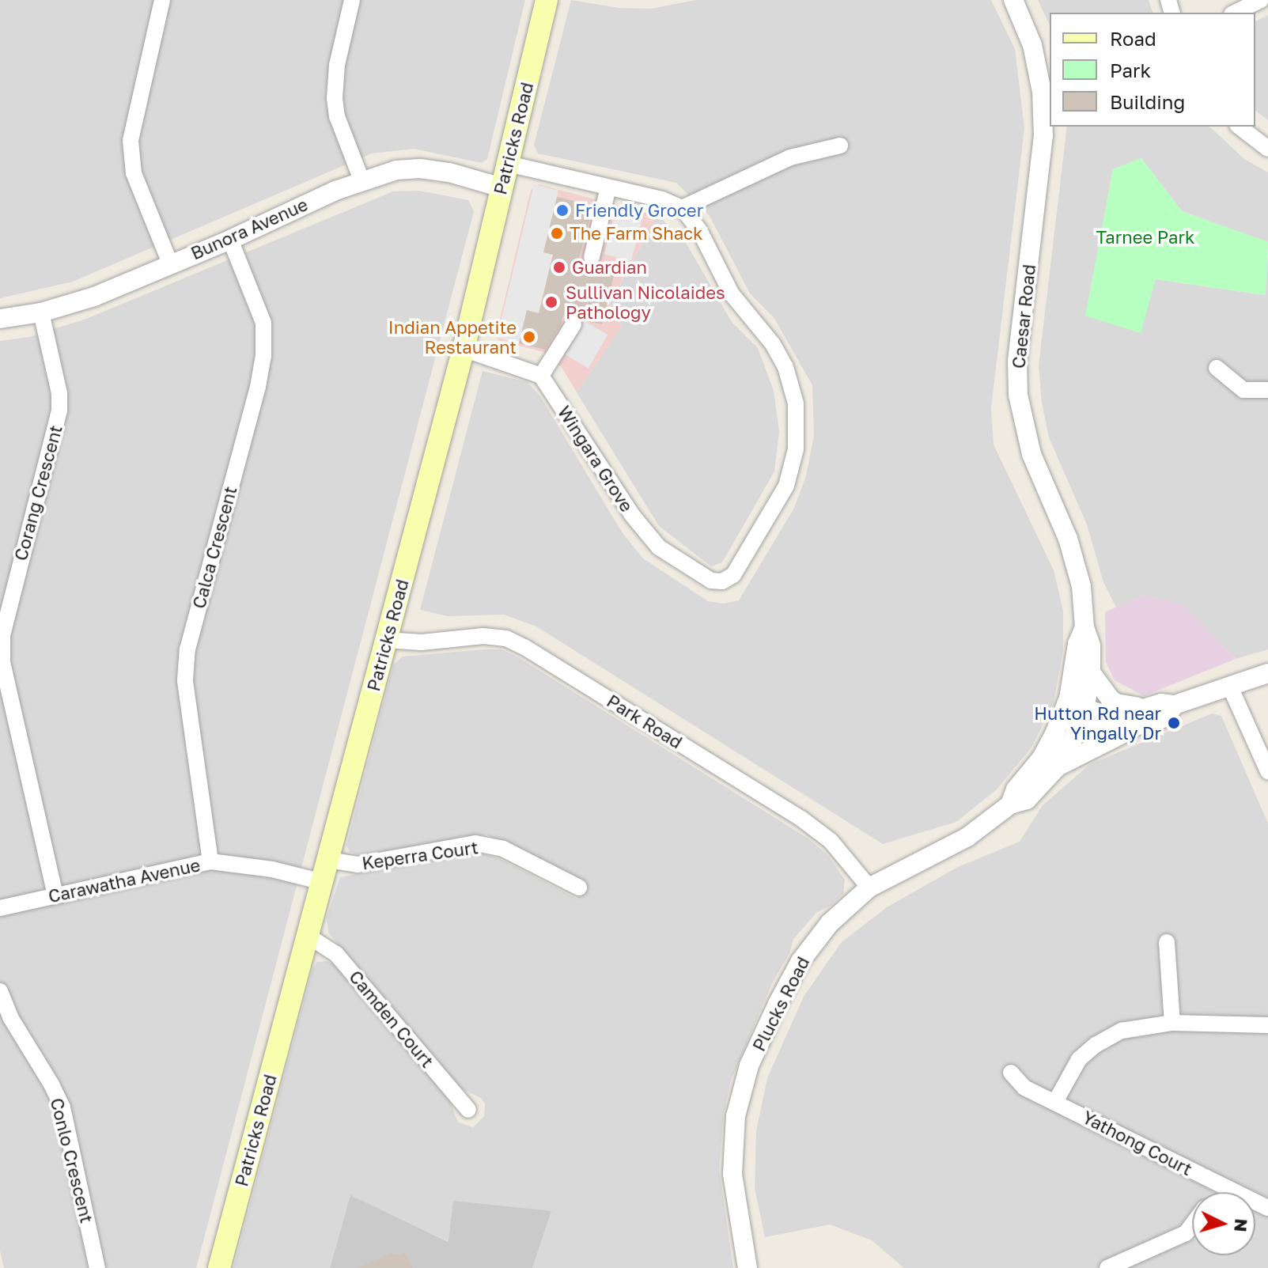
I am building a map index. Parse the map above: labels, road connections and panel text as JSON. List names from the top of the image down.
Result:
{
  "streets": {
    "main road": ["Patricks Road"],
    "street": [
      "Bunora Avenue",
      "Caesar Road",
      "Wingara Grove",
      "Corang Crescent",
      "Calca Crescent",
      "Park Road",
      "Keperra Court",
      "Carawatha Avenue",
      "Plucks Road",
      "Camden Court",
      "Yathong Court",
      "Conlo Crescent"
    ]
  },
  "crossings": [
    ["Patricks Road", "Bunora Avenue"],
    ["Patricks Road", "Park Road"],
    ["Patricks Road", "Keperra Court"],
    ["Patricks Road", "Carawatha Avenue"],
    ["Patricks Road", "Camden Court"],
    ["Bunora Avenue", "Corang Crescent"],
    ["Bunora Avenue", "Calca Crescent"],
    ["Caesar Road", "Plucks Road"],
    ["Corang Crescent", "Carawatha Avenue"],
    ["Calca Crescent", "Carawatha Avenue"],
    ["Park Road", "Plucks Road"]
  ],
  "parks": ["Tarnee Park"],
  "places": [
    "Friendly Grocer",
    "The Farm Shack",
    "Guardian",
    "Sullivan Nicolaides Pathology",
    "Indian Appetite Restaurant",
    "Hutton Rd near Yingally Dr"
  ],
  "legend": ["Road", "Park", "Building"],
  "north": "right"
}
